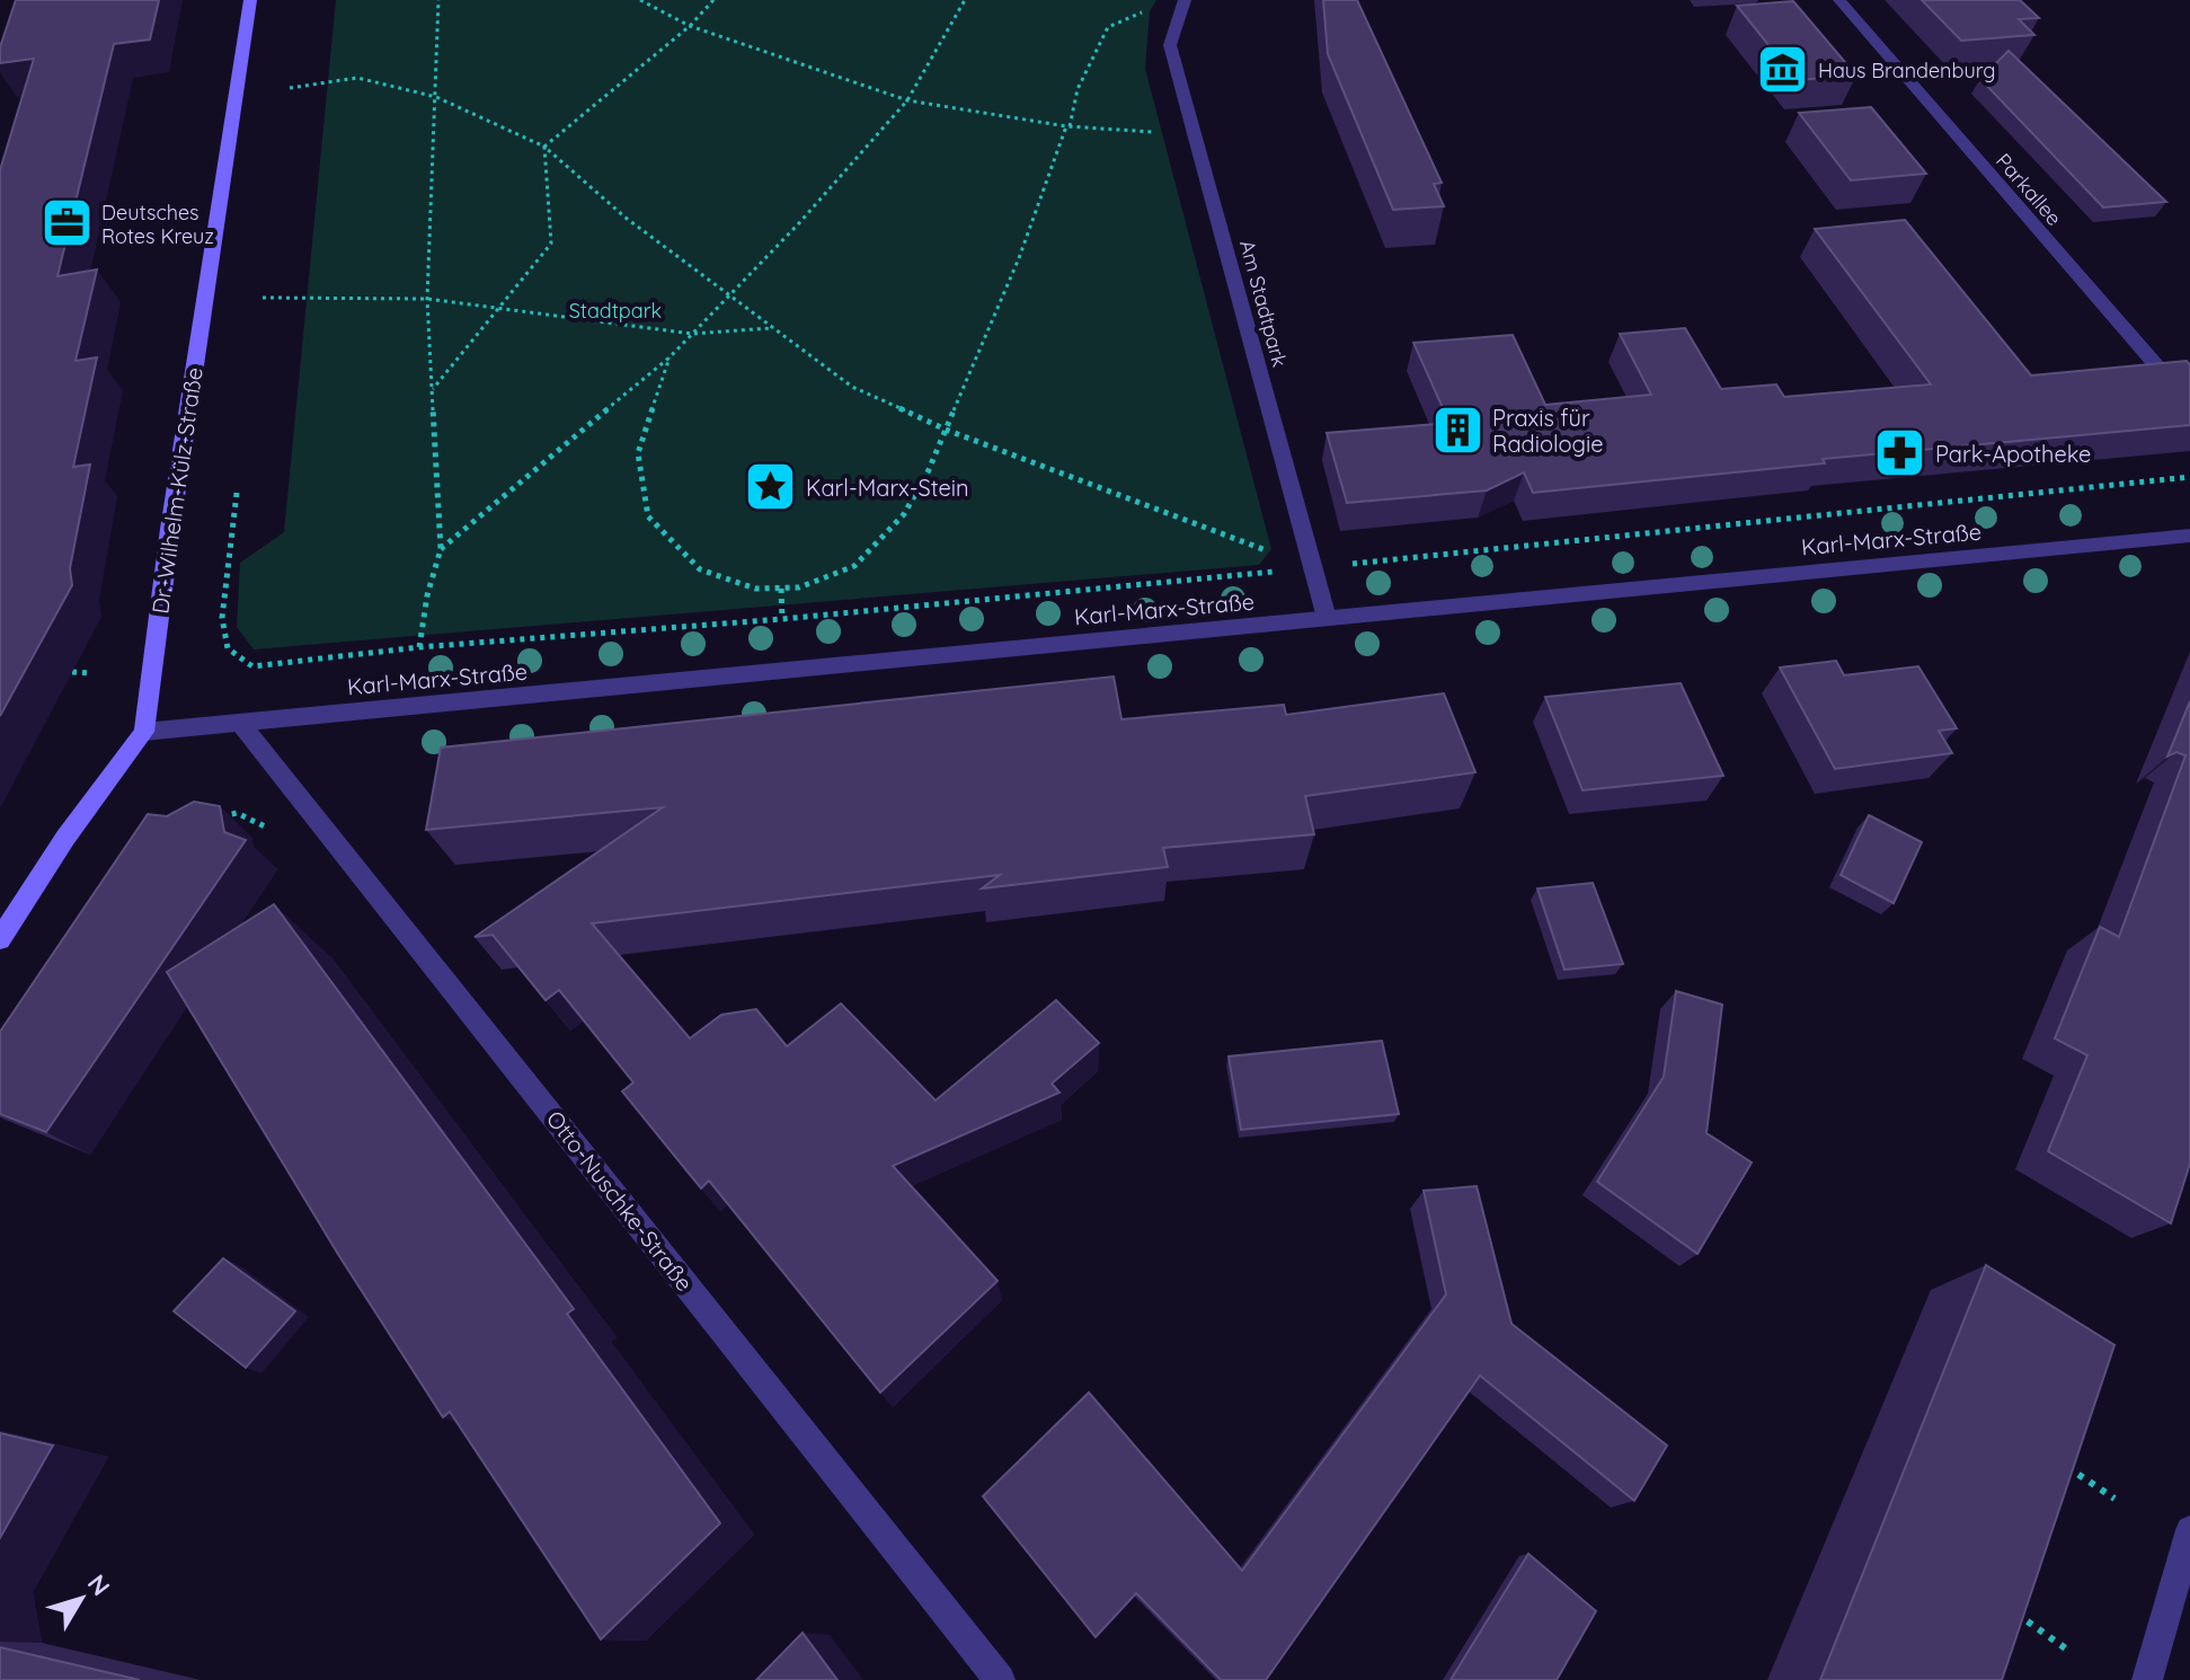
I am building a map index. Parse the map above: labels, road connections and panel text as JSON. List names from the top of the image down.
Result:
{
  "streets": {
    "main road": ["Dr.-Wilhelm-Külz-Straße"],
    "street": [
      "Parkallee",
      "Am Stadtpark",
      "Karl-Marx-Straße",
      "Otto-Nuschke-Straße"
    ]
  },
  "crossings": [
    ["Am Stadtpark", "Karl-Marx-Straße"],
    ["Dr.-Wilhelm-Külz-Straße", "Karl-Marx-Straße"],
    ["Karl-Marx-Straße", "Otto-Nuschke-Straße"]
  ],
  "parks": ["Stadtpark"],
  "places": {
    "museum": ["Haus Brandenburg"],
    "office": ["Deutsches Rotes Kreuz"],
    "building": ["Praxis für Radiologie"],
    "pharmacy": ["Park-Apotheke"],
    "place": ["Karl-Marx-Stein"]
  },
  "north": "top right"
}
